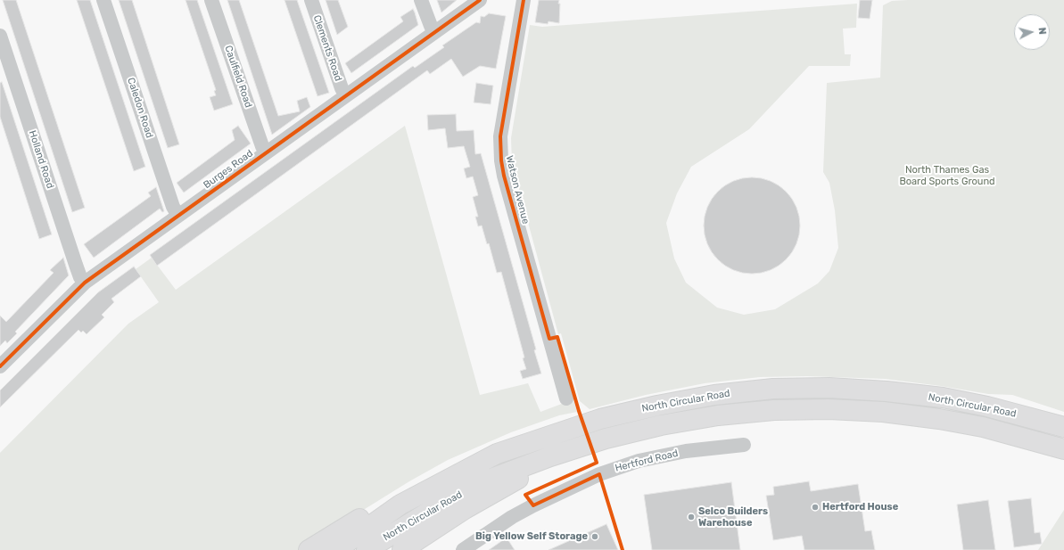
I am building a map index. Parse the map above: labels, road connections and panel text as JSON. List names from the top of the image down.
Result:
{
  "streets": {
    "highway": ["North Circular Road"],
    "street": [
      "Clements Road",
      "Caulfield Road",
      "Caledon Road",
      "Holland Road",
      "Burges Road",
      "Watson Avenue",
      "Hertford Road"
    ]
  },
  "crossings": [
    ["Clements Road", "Burges Road"],
    ["Caulfield Road", "Burges Road"],
    ["Caledon Road", "Burges Road"],
    ["Holland Road", "Burges Road"]
  ],
  "parks": ["North Thames Gas Board Sports Ground"],
  "places": ["Hertford House", "Selco Builders Warehouse", "Big Yellow Self Storage"],
  "north": "right"
}
